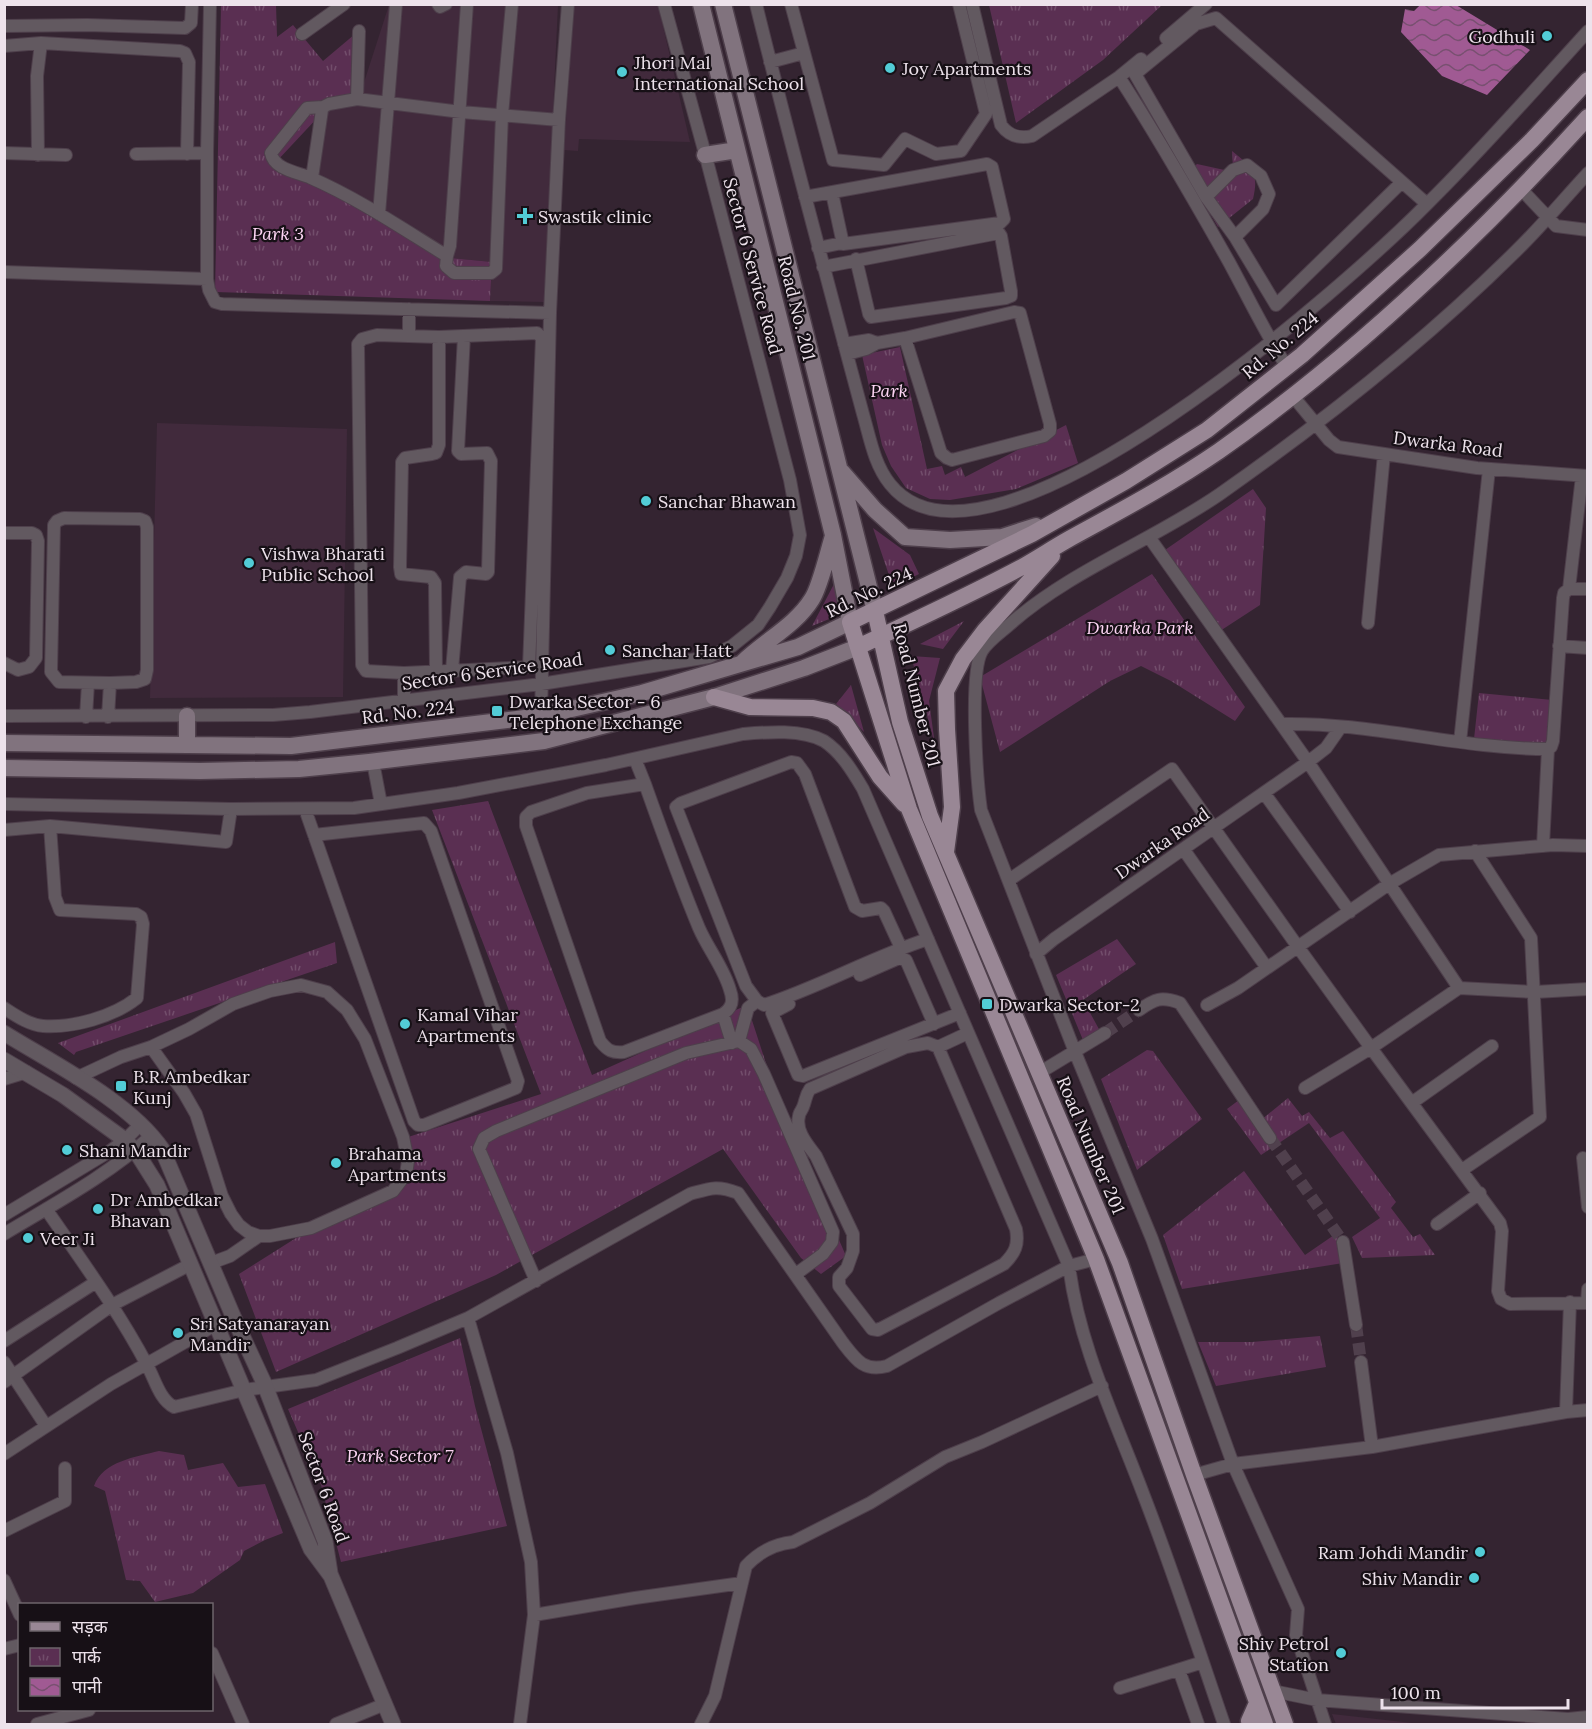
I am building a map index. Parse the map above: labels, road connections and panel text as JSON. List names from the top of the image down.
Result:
{
  "streets": {
    "main road": ["Road No. 201", "Rd. No. 224", "Road Number 201"],
    "street": ["Sector 6 Service Road", "Dwarka Road", "Sector 6 Road"]
  },
  "crossings": [
    ["Road No. 201", "Rd. No. 224"],
    ["Road No. 201", "Road Number 201"],
    ["Rd. No. 224", "Road Number 201"]
  ],
  "parks": [
    "Park 3",
    "Park",
    "Dwarka Park",
    "Park Sector 7"
  ],
  "places": {
    "other": [
      "Godhuli",
      "Joy Apartments",
      "Jhori Mal International School",
      "Sanchar Bhawan",
      "Vishwa Bharati Public School",
      "Sanchar Hatt",
      "Kamal Vihar Apartments",
      "Shani Mandir",
      "Brahama Apartments",
      "Dr Ambedkar Bhavan",
      "Veer Ji",
      "Sri Satyanarayan Mandir",
      "Ram Johdi Mandir",
      "Shiv Mandir",
      "Shiv Petrol Station"
    ],
    "health": ["Swastik clinic"],
    "transit": ["Dwarka Sector - 6 Telephone Exchange", "Dwarka Sector-2", "B.R.Ambedkar Kunj"]
  },
  "legend": ["सड़क", "पार्क", "पानी"],
  "scale_bar": "100 m"
}
